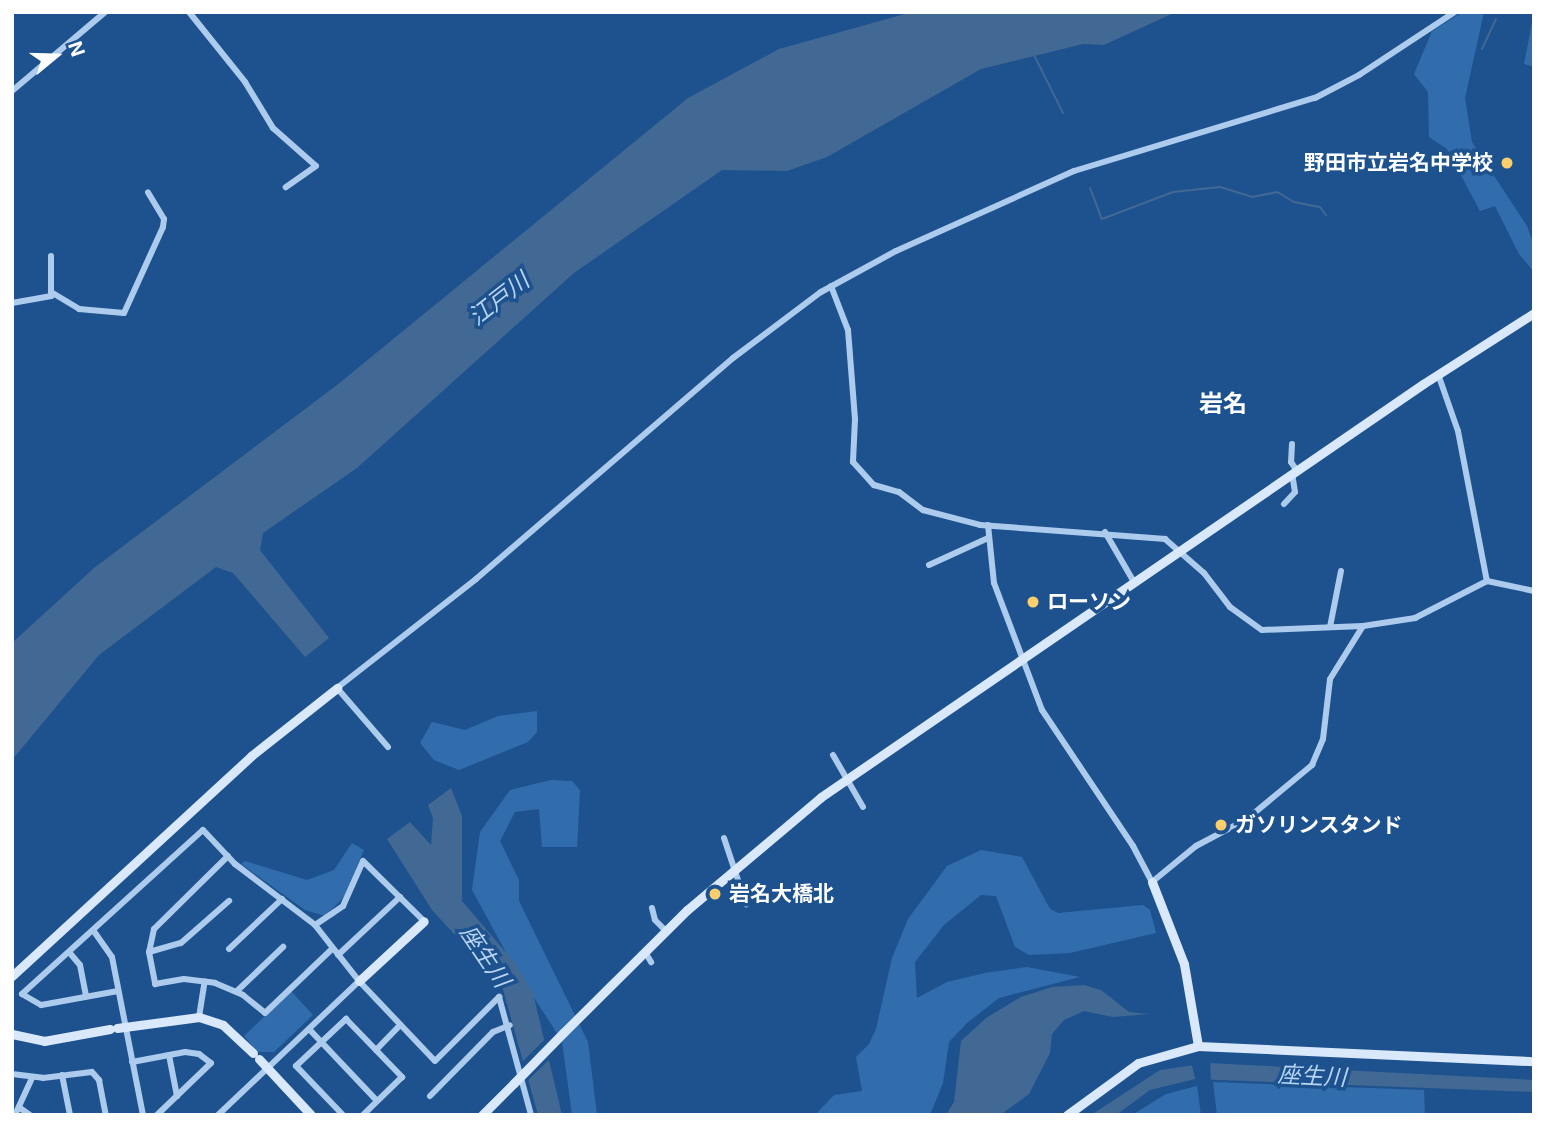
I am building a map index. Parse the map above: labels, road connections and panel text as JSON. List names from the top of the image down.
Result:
{
  "districts": ["岩名"],
  "water": ["江戸川", "座生川"],
  "places": [
    "野田市立岩名中学校",
    "ローソン",
    "ガソリンスタンド",
    "岩名大橋北"
  ],
  "north": "right"
}
